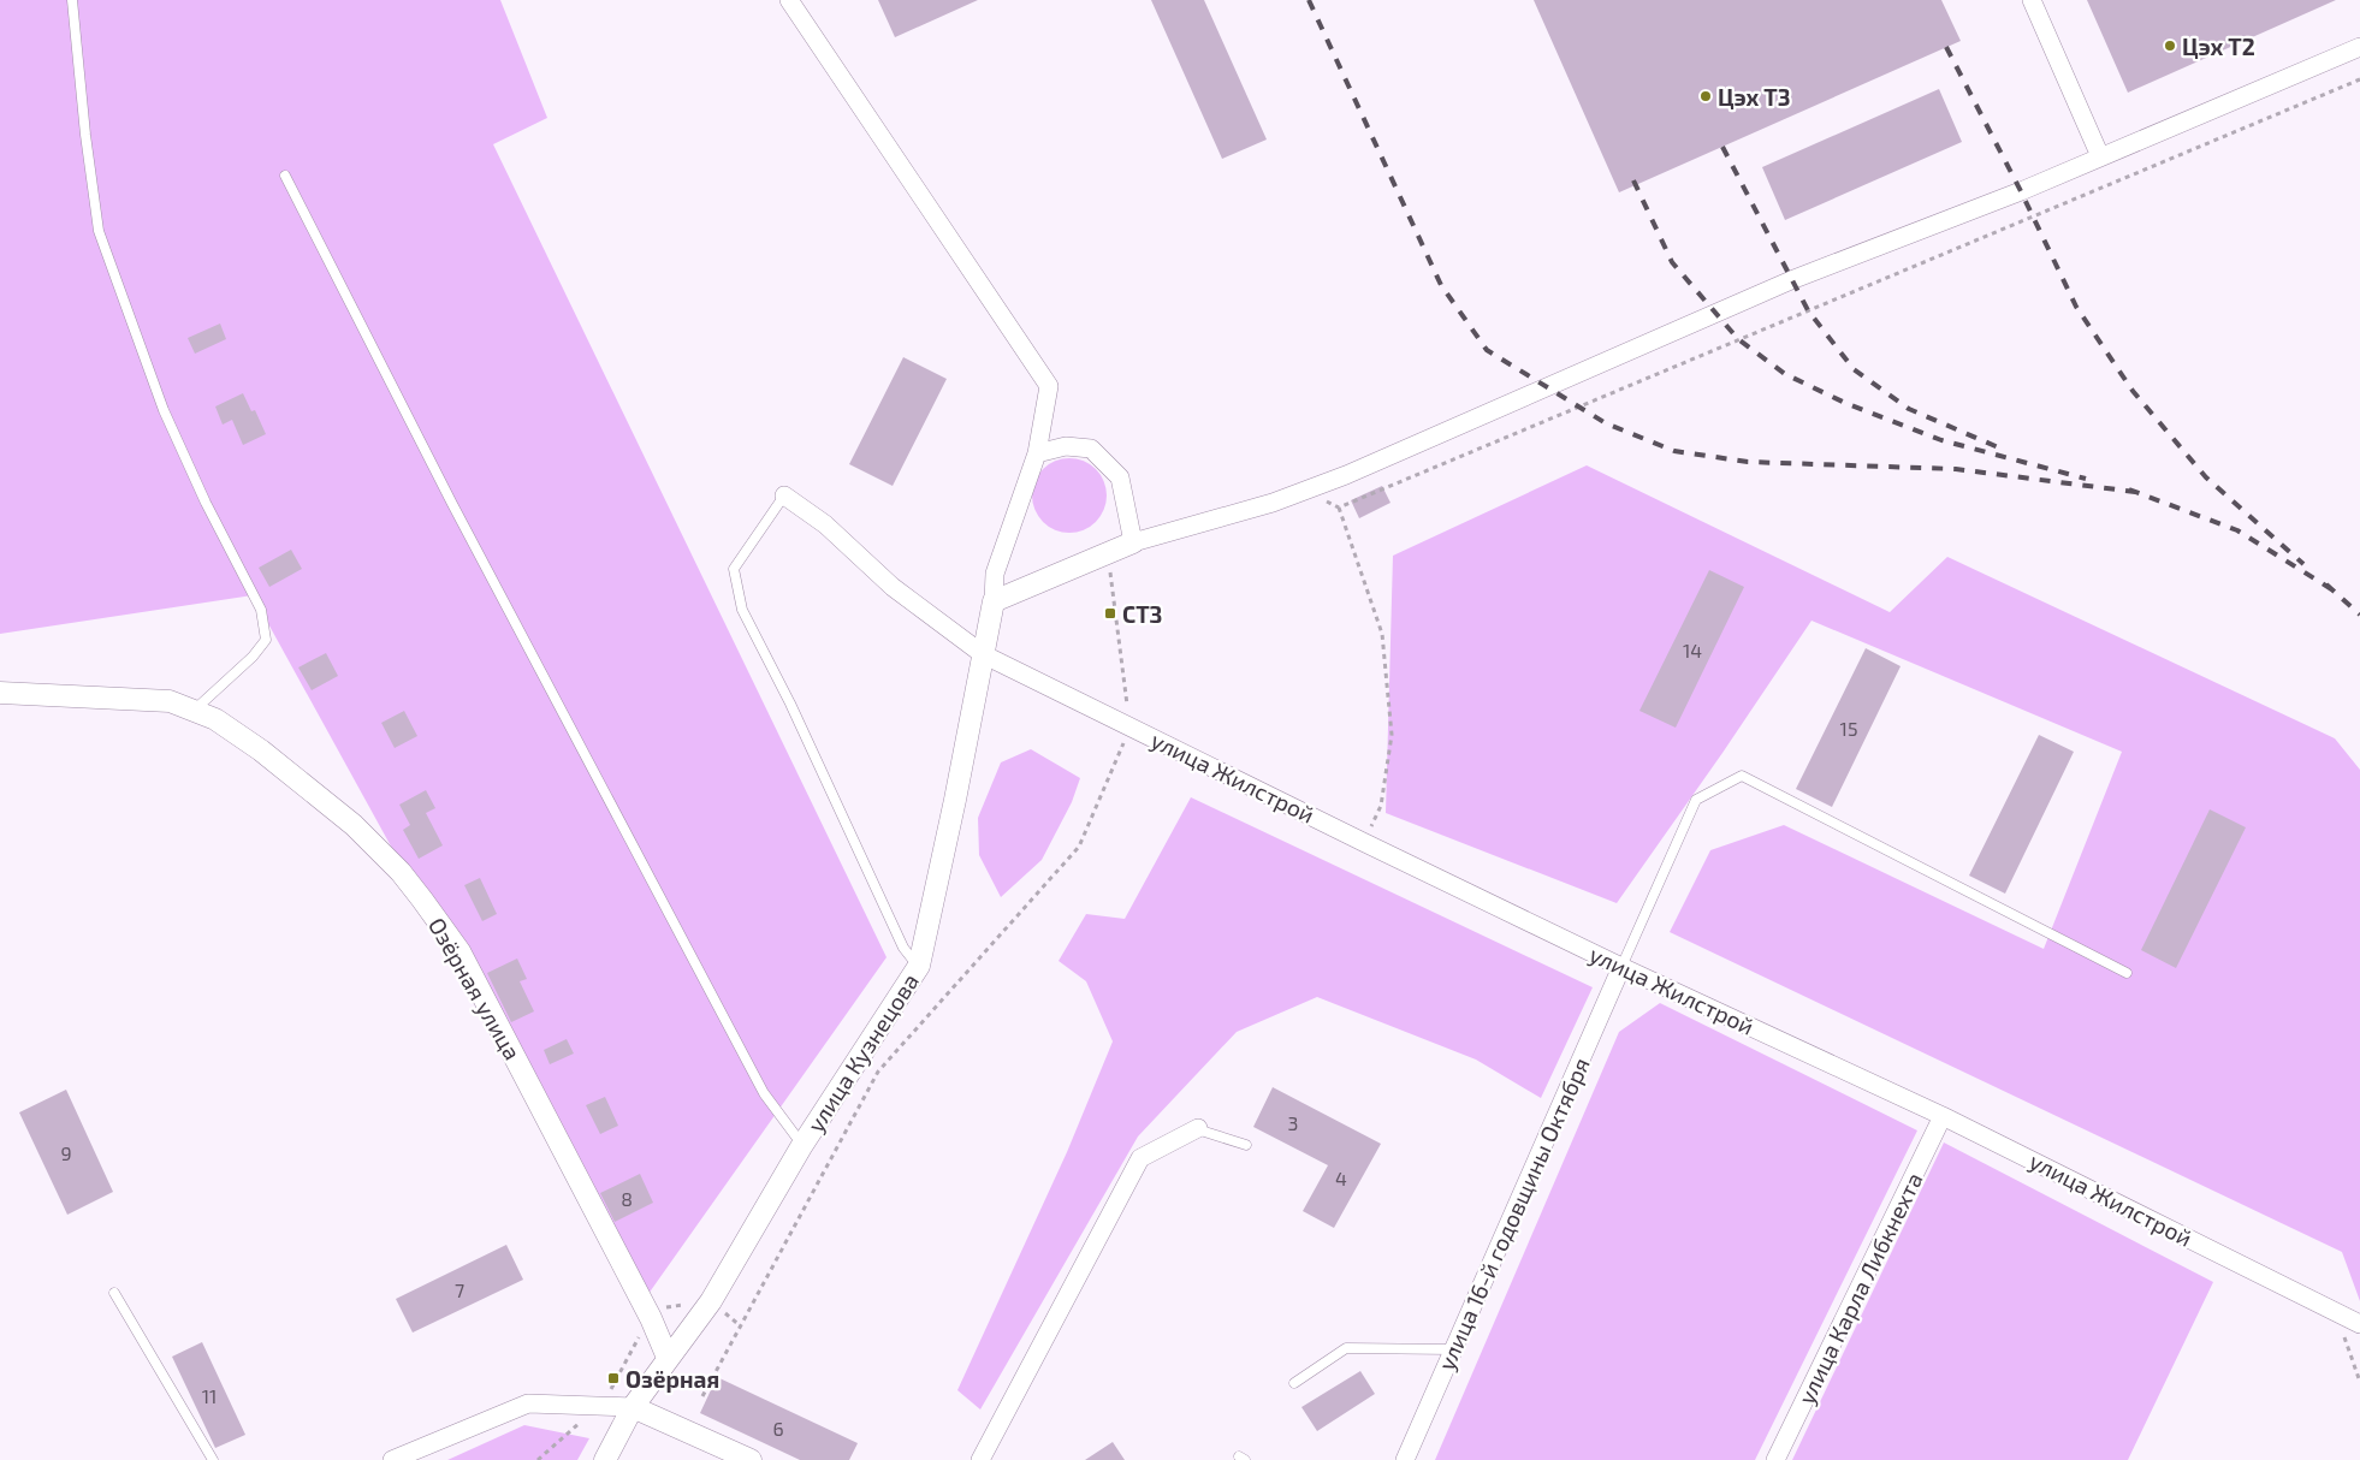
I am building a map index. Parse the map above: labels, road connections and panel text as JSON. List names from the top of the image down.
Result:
{
  "streets": {
    "street": [
      "улица Жилстрой",
      "Озёрная улица",
      "улица Кузнецова",
      "улица 16-й годовщины Октября",
      "улица Карла Либкнехта"
    ]
  },
  "crossings": [
    ["улица Жилстрой", "улица Кузнецова"],
    ["улица Жилстрой", "улица 16-й годовщины Октября"],
    ["улица Жилстрой", "улица Карла Либкнехта"],
    ["Озёрная улица", "улица Кузнецова"]
  ],
  "places": {
    "other": ["Цэх Т2", "Цэх Т3"],
    "transit": ["СТЗ", "Озёрная"]
  },
  "house_numbers": [
    "14",
    "15",
    "3",
    "9",
    "4",
    "8",
    "7",
    "11",
    "6"
  ]
}
